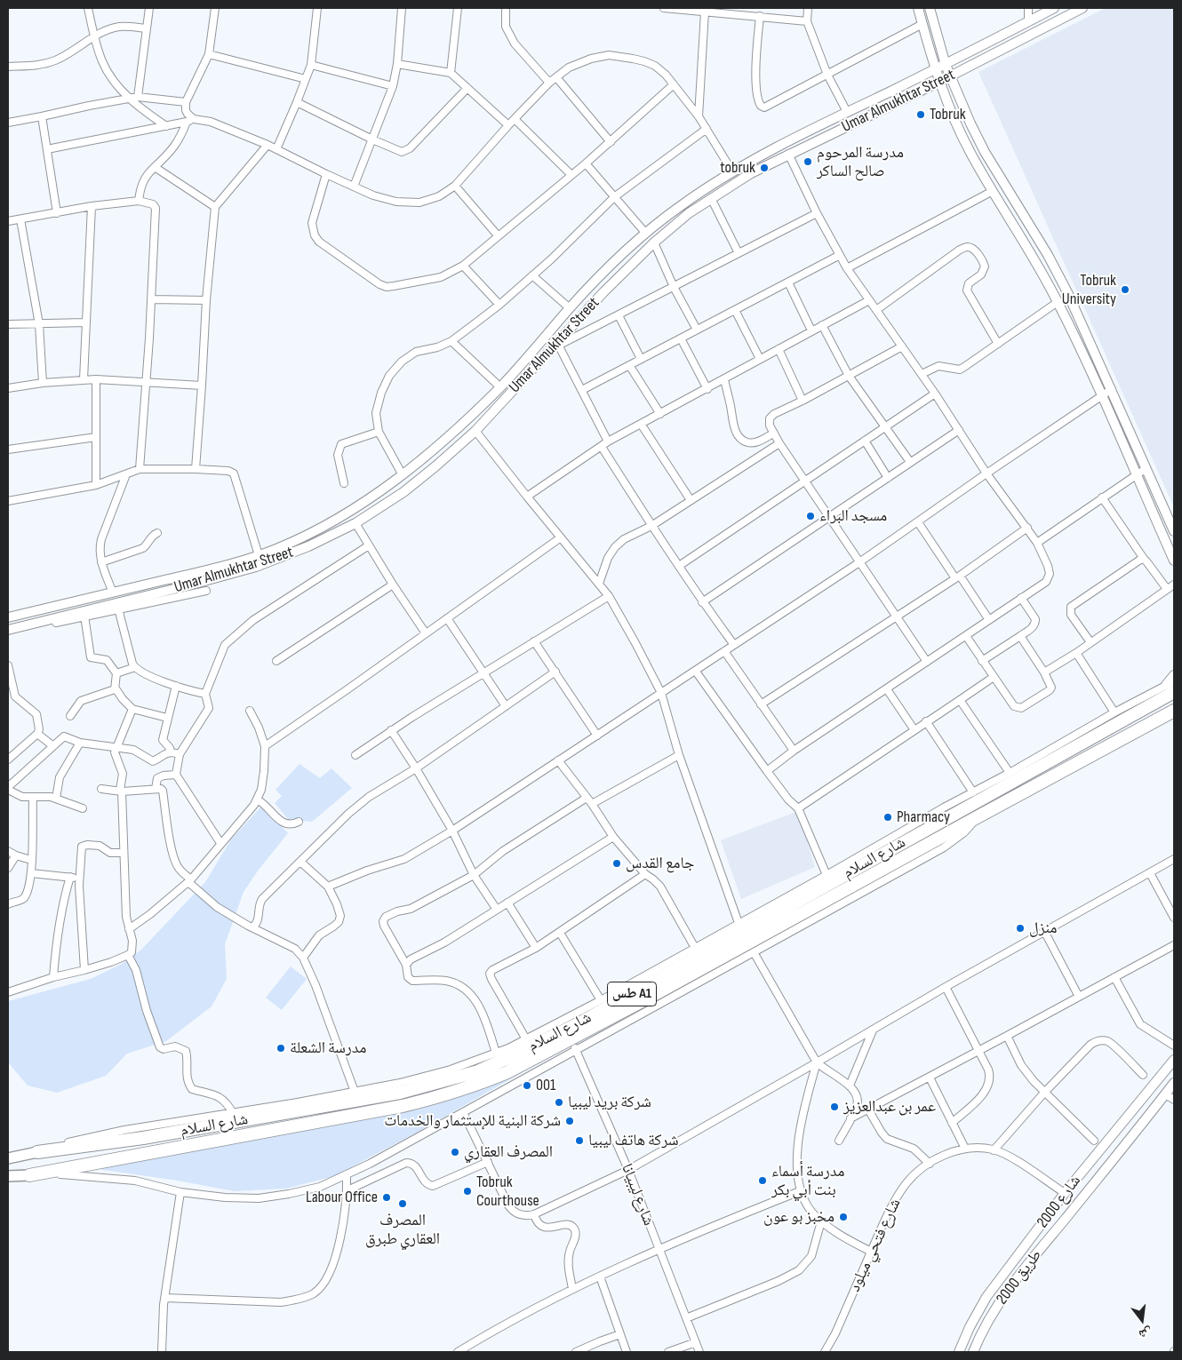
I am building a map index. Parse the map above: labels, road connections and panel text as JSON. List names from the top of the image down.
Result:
{
  "streets": {
    "highway": ["شارع السلام", "طس A1"],
    "street": [
      "Umar Almukhtar Street",
      "شارع ليبيانا",
      "شارع 2000",
      "شارع فتحي ميلود",
      "طريق 2000"
    ]
  },
  "crossings": [
    ["شارع السلام", "شارع ليبيانا"],
    ["شارع 2000", "شارع فتحي ميلود"]
  ],
  "places": [
    "Tobruk",
    "مدرسة المرحوم صالح الساكر",
    "tobruk",
    "Tobruk University",
    "مسجد البراء",
    "Pharmacy",
    "جامع القدس",
    "منزل",
    "مدرسة الشعلة",
    "001",
    "شركة بريد ليبيا",
    "عمر بن عبدالعزيز",
    "شركة البنية للإستثمار والخدمات",
    "شركة هاتف ليبيا",
    "المصرف العقاري",
    "مدرسة أسماء بنت أبي بكر",
    "Tobruk Courthouse",
    "Labour Office",
    "المصرف العقاري طبرق",
    "مخبز بو عون"
  ],
  "north": "bottom"
}
